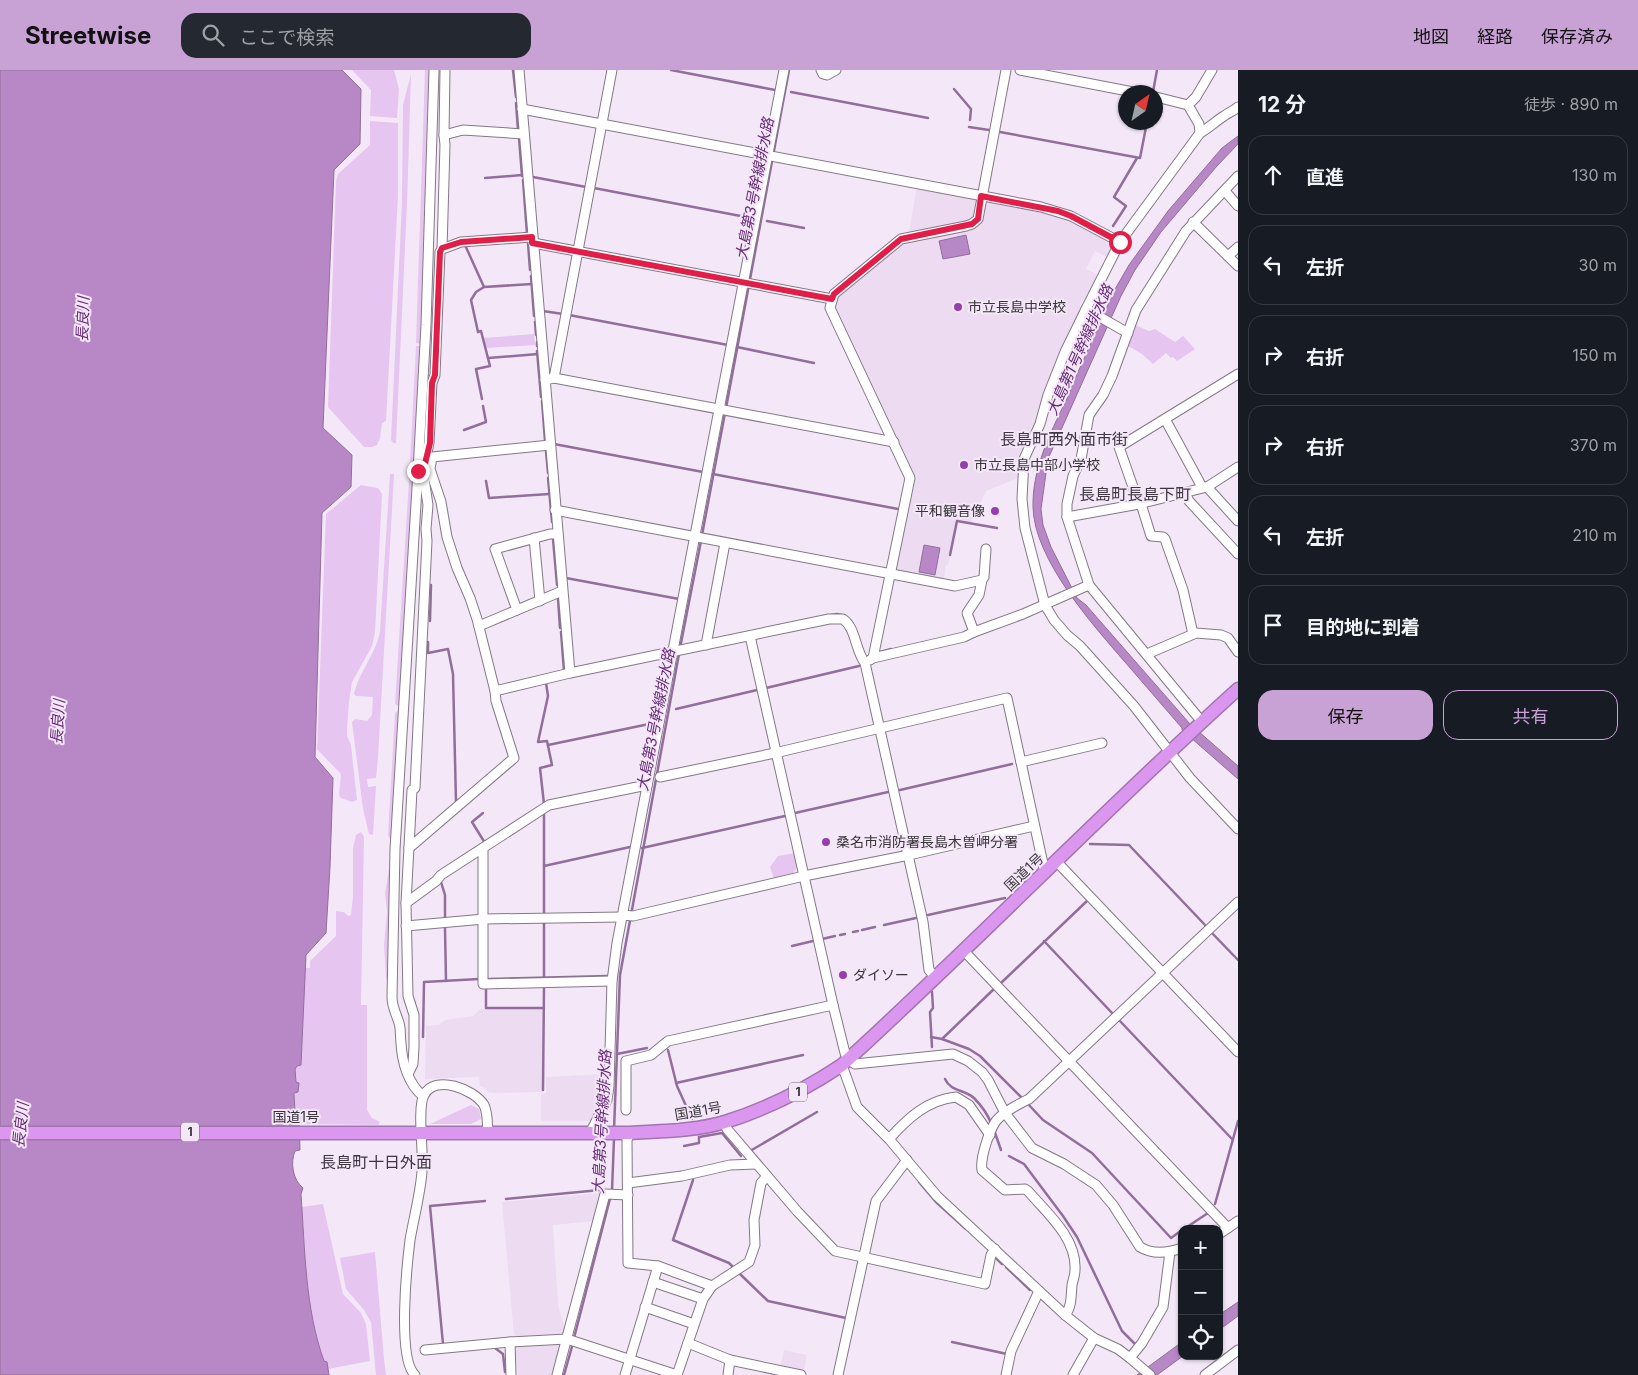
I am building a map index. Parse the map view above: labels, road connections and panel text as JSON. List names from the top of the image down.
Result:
{
  "streets": {
    "highway": ["国道1号", "1"]
  },
  "districts": ["長島町西外面市街", "長島町長島下町", "長島町十日外面"],
  "water": ["大島第3号幹線排水路", "長良川", "大島第1号幹線排水路"],
  "places": [
    "市立長島中学校",
    "市立長島中部小学校",
    "平和観音像",
    "桑名市消防署長島木曽岬分署",
    "ダイソー"
  ],
  "north": "top right",
  "page": {
    "header": "Streetwise",
    "search": "ここで検索",
    "nav": ["地図", "経路", "保存済み"],
    "heading": ["12 分", "徒歩 · 890 m"],
    "list": [
      ["直進", "130 m"],
      ["左折", "30 m"],
      ["右折", "150 m"],
      ["右折", "370 m"],
      ["左折", "210 m"],
      "目的地に到着"
    ],
    "buttons": ["保存", "共有"],
    "map_buttons": ["+", "−"]
  }
}
